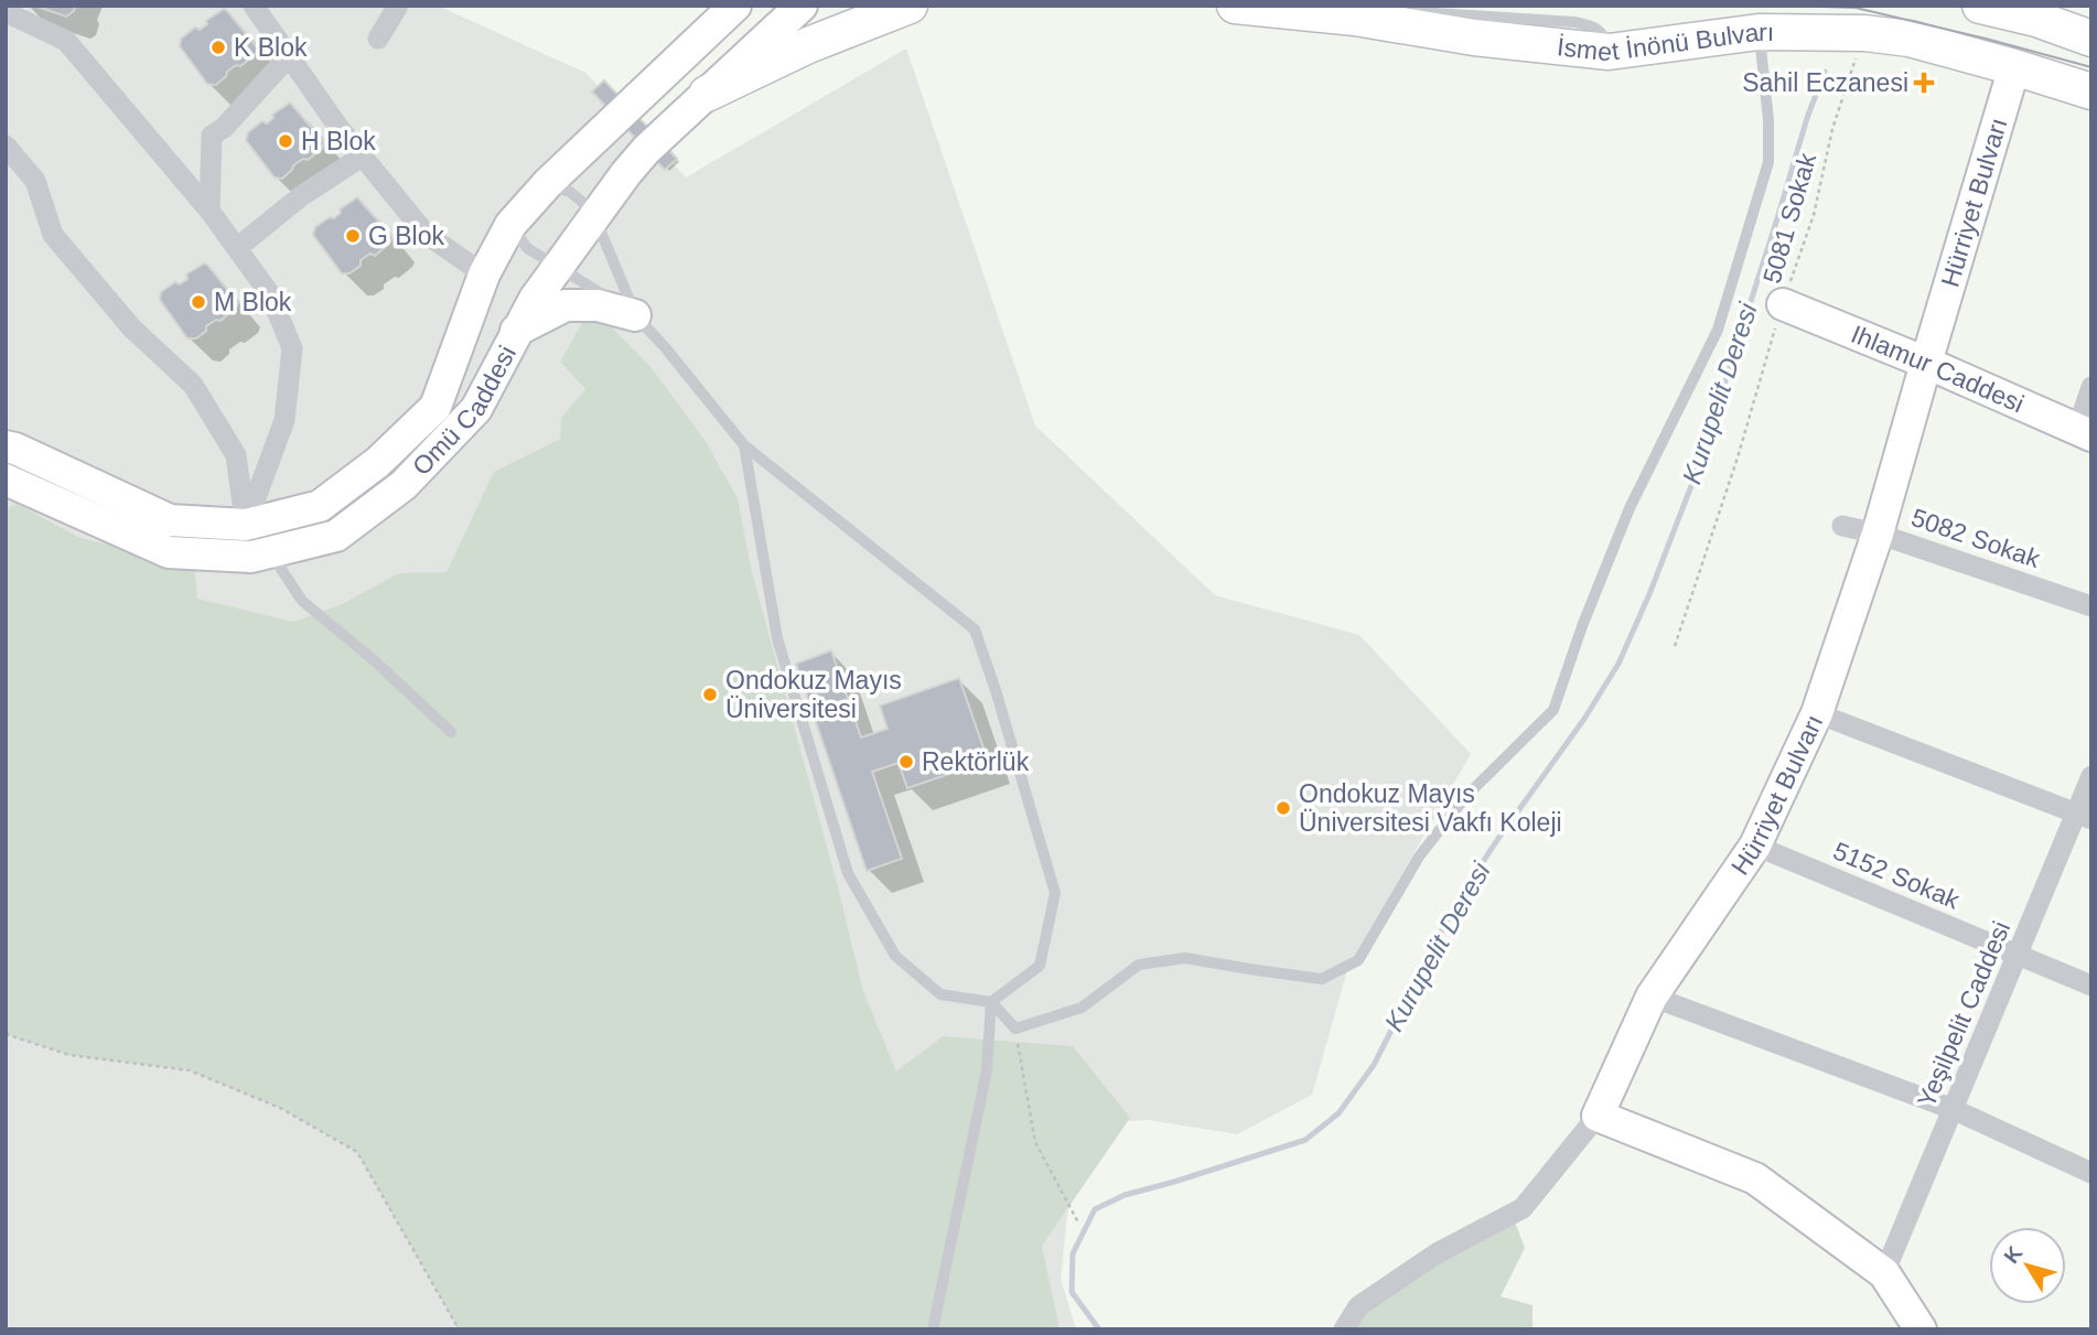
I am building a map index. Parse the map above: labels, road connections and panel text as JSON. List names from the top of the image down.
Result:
{
  "streets": {
    "main road": ["İsmet İnönü Bulvarı"],
    "street": [
      "Hürriyet Bulvarı",
      "Ihlamur Caddesi",
      "Omü Caddesi",
      "5082 Sokak",
      "5152 Sokak",
      "Yeşilpelit Caddesi"
    ],
    "path": ["5081 Sokak"]
  },
  "crossings": [
    ["İsmet İnönü Bulvarı", "Hürriyet Bulvarı"],
    ["İsmet İnönü Bulvarı", "5081 Sokak"],
    ["Hürriyet Bulvarı", "Ihlamur Caddesi"],
    ["Hürriyet Bulvarı", "5082 Sokak"],
    ["Hürriyet Bulvarı", "5152 Sokak"],
    ["5081 Sokak", "Ihlamur Caddesi"],
    ["5152 Sokak", "Yeşilpelit Caddesi"]
  ],
  "water": ["Kurupelit Deresi"],
  "places": {
    "other": [
      "K Blok",
      "H Blok",
      "G Blok",
      "M Blok",
      "Ondokuz Mayıs Üniversitesi",
      "Rektörlük",
      "Ondokuz Mayıs Üniversitesi Vakfı Koleji"
    ],
    "health": ["Sahil Eczanesi"]
  },
  "north": "top left"
}
